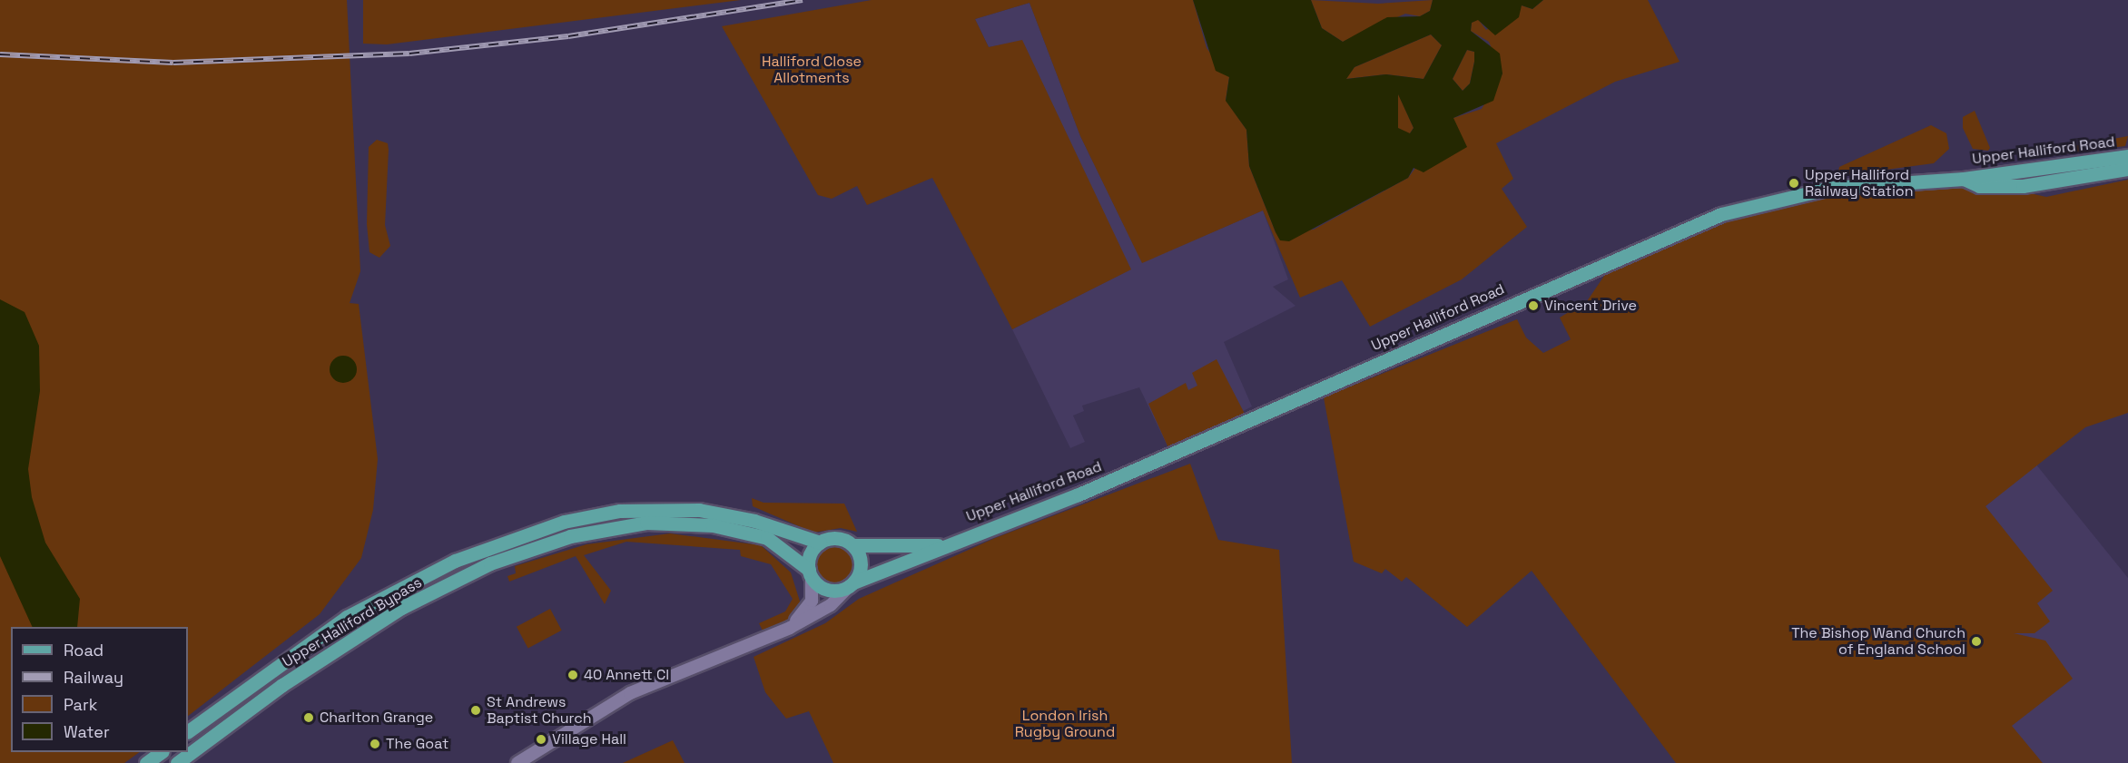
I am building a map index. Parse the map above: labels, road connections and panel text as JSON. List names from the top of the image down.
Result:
{
  "streets": {
    "main road": ["Upper Halliford Road", "Upper Halliford Bypass"]
  },
  "crossings": [
    ["Upper Halliford Road", "Upper Halliford Bypass"]
  ],
  "parks": ["Halliford Close Allotments", "London Irish Rugby Ground"],
  "places": [
    "Upper Halliford Railway Station",
    "Vincent Drive",
    "The Bishop Wand Church of England School",
    "40 Annett Cl",
    "St Andrews Baptist Church",
    "Charlton Grange",
    "Village Hall",
    "The Goat"
  ],
  "legend": [
    "Road",
    "Railway",
    "Park",
    "Water"
  ]
}
